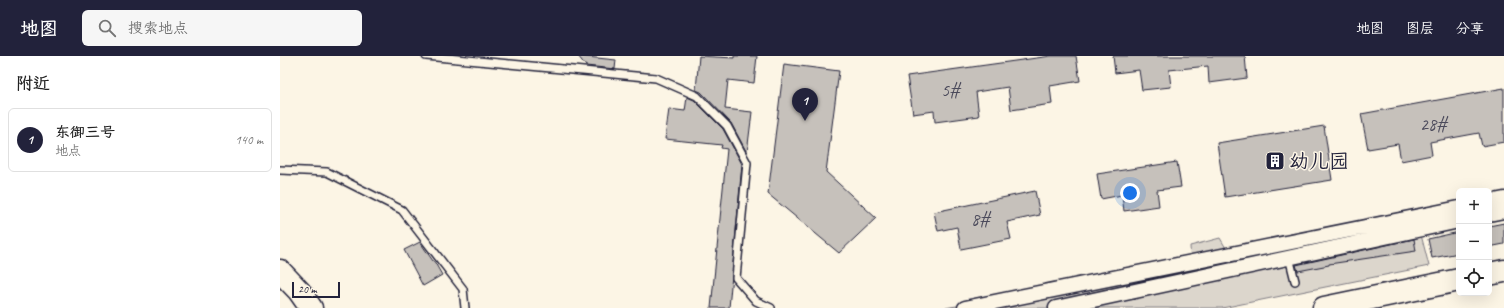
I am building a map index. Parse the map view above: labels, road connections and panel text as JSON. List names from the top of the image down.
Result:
{
  "places": {
    "building": ["幼儿园"]
  },
  "house_numbers": ["5#", "28#", "8#"],
  "scale_bar": "20 m",
  "page": {
    "header": "地图",
    "search": "搜索地点",
    "nav": ["地图", "图层", "分享"],
    "heading": "附近",
    "pins": "1",
    "list": [
      {
        "mark": "1",
        "name": "东御三号",
        "note": "地点",
        "value": "140 m"
      }
    ],
    "map_buttons": ["+", "−"],
    "scale": "20 m"
  }
}
